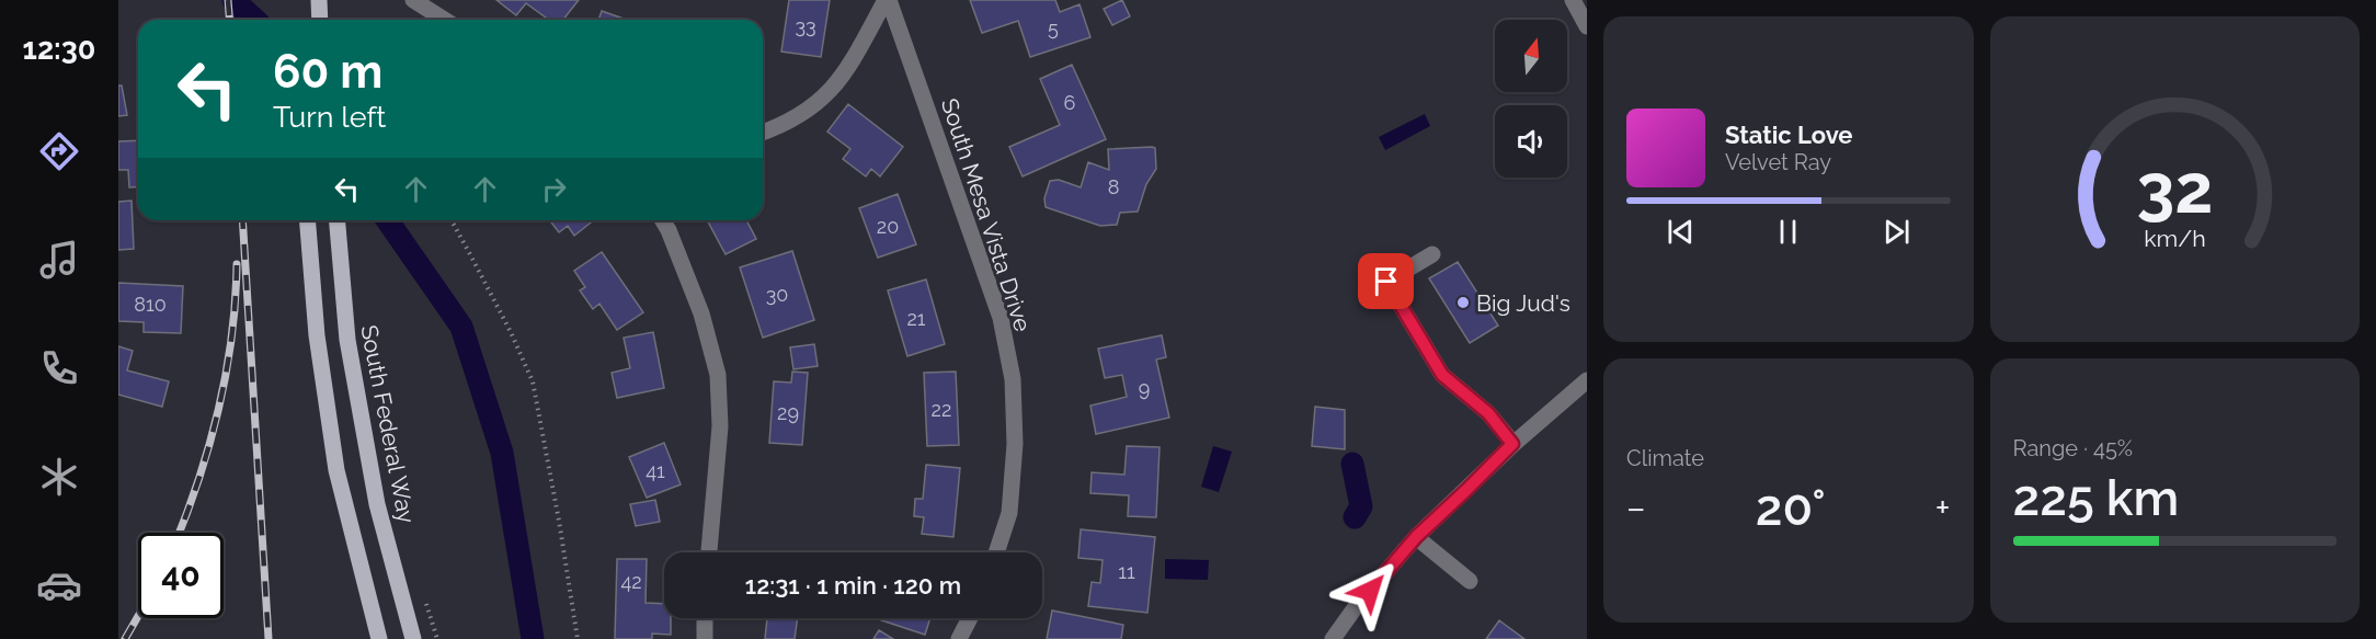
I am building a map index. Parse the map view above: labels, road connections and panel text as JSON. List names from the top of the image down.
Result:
{
  "streets": {
    "main road": ["South Federal Way"],
    "street": ["South Mesa Vista Drive"]
  },
  "places": ["Big Jud's"],
  "house_numbers": [
    "33",
    "5",
    "6",
    "8",
    "20",
    "30",
    "810",
    "21",
    "9",
    "22",
    "29",
    "41",
    "11",
    "42"
  ],
  "north": "top",
  "page": {
    "tabs": "12:30",
    "turn": ["60 m", "Turn left"],
    "song": ["Static Love", "Velvet Ray"],
    "tile": [
      "Climate",
      ["Range · 45%", "225 km"]
    ],
    "heat": ["−", "20°", "+"],
    "limit": "40",
    "trip": "12:31 · 1 min · 120 m",
    "gauge": ["32", "km/h"]
  }
}
